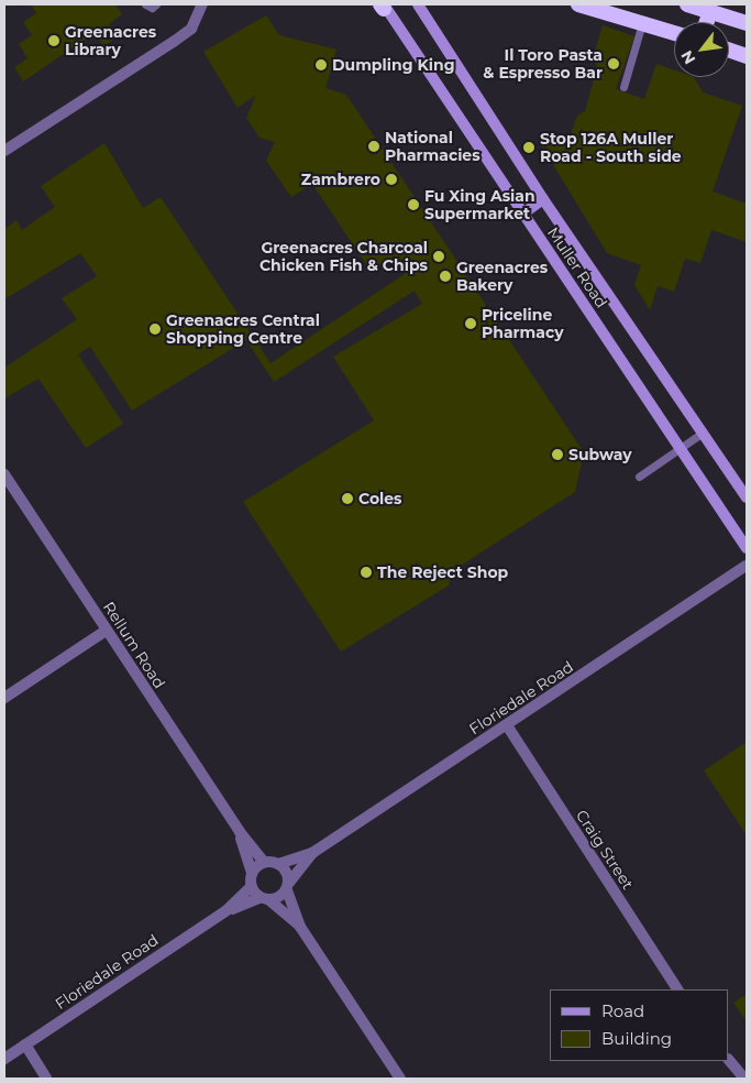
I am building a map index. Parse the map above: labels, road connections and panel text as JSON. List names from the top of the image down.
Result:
{
  "streets": {
    "main road": ["Muller Road"],
    "street": ["Rellum Road", "Floriedale Road", "Craig Street"]
  },
  "crossings": [
    ["Rellum Road", "Floriedale Road"],
    ["Floriedale Road", "Craig Street"]
  ],
  "places": [
    "Greenacres Library",
    "Il Toro Pasta & Espresso Bar",
    "Dumpling King",
    "National Pharmacies",
    "Stop 126A Muller Road - South side",
    "Zambrero",
    "Fu Xing Asian Supermarket",
    "Greenacres Charcoal Chicken Fish & Chips",
    "Greenacres Bakery",
    "Priceline Pharmacy",
    "Greenacres Central Shopping Centre",
    "Subway",
    "Coles",
    "The Reject Shop"
  ],
  "legend": ["Road", "Building"],
  "north": "bottom left"
}
